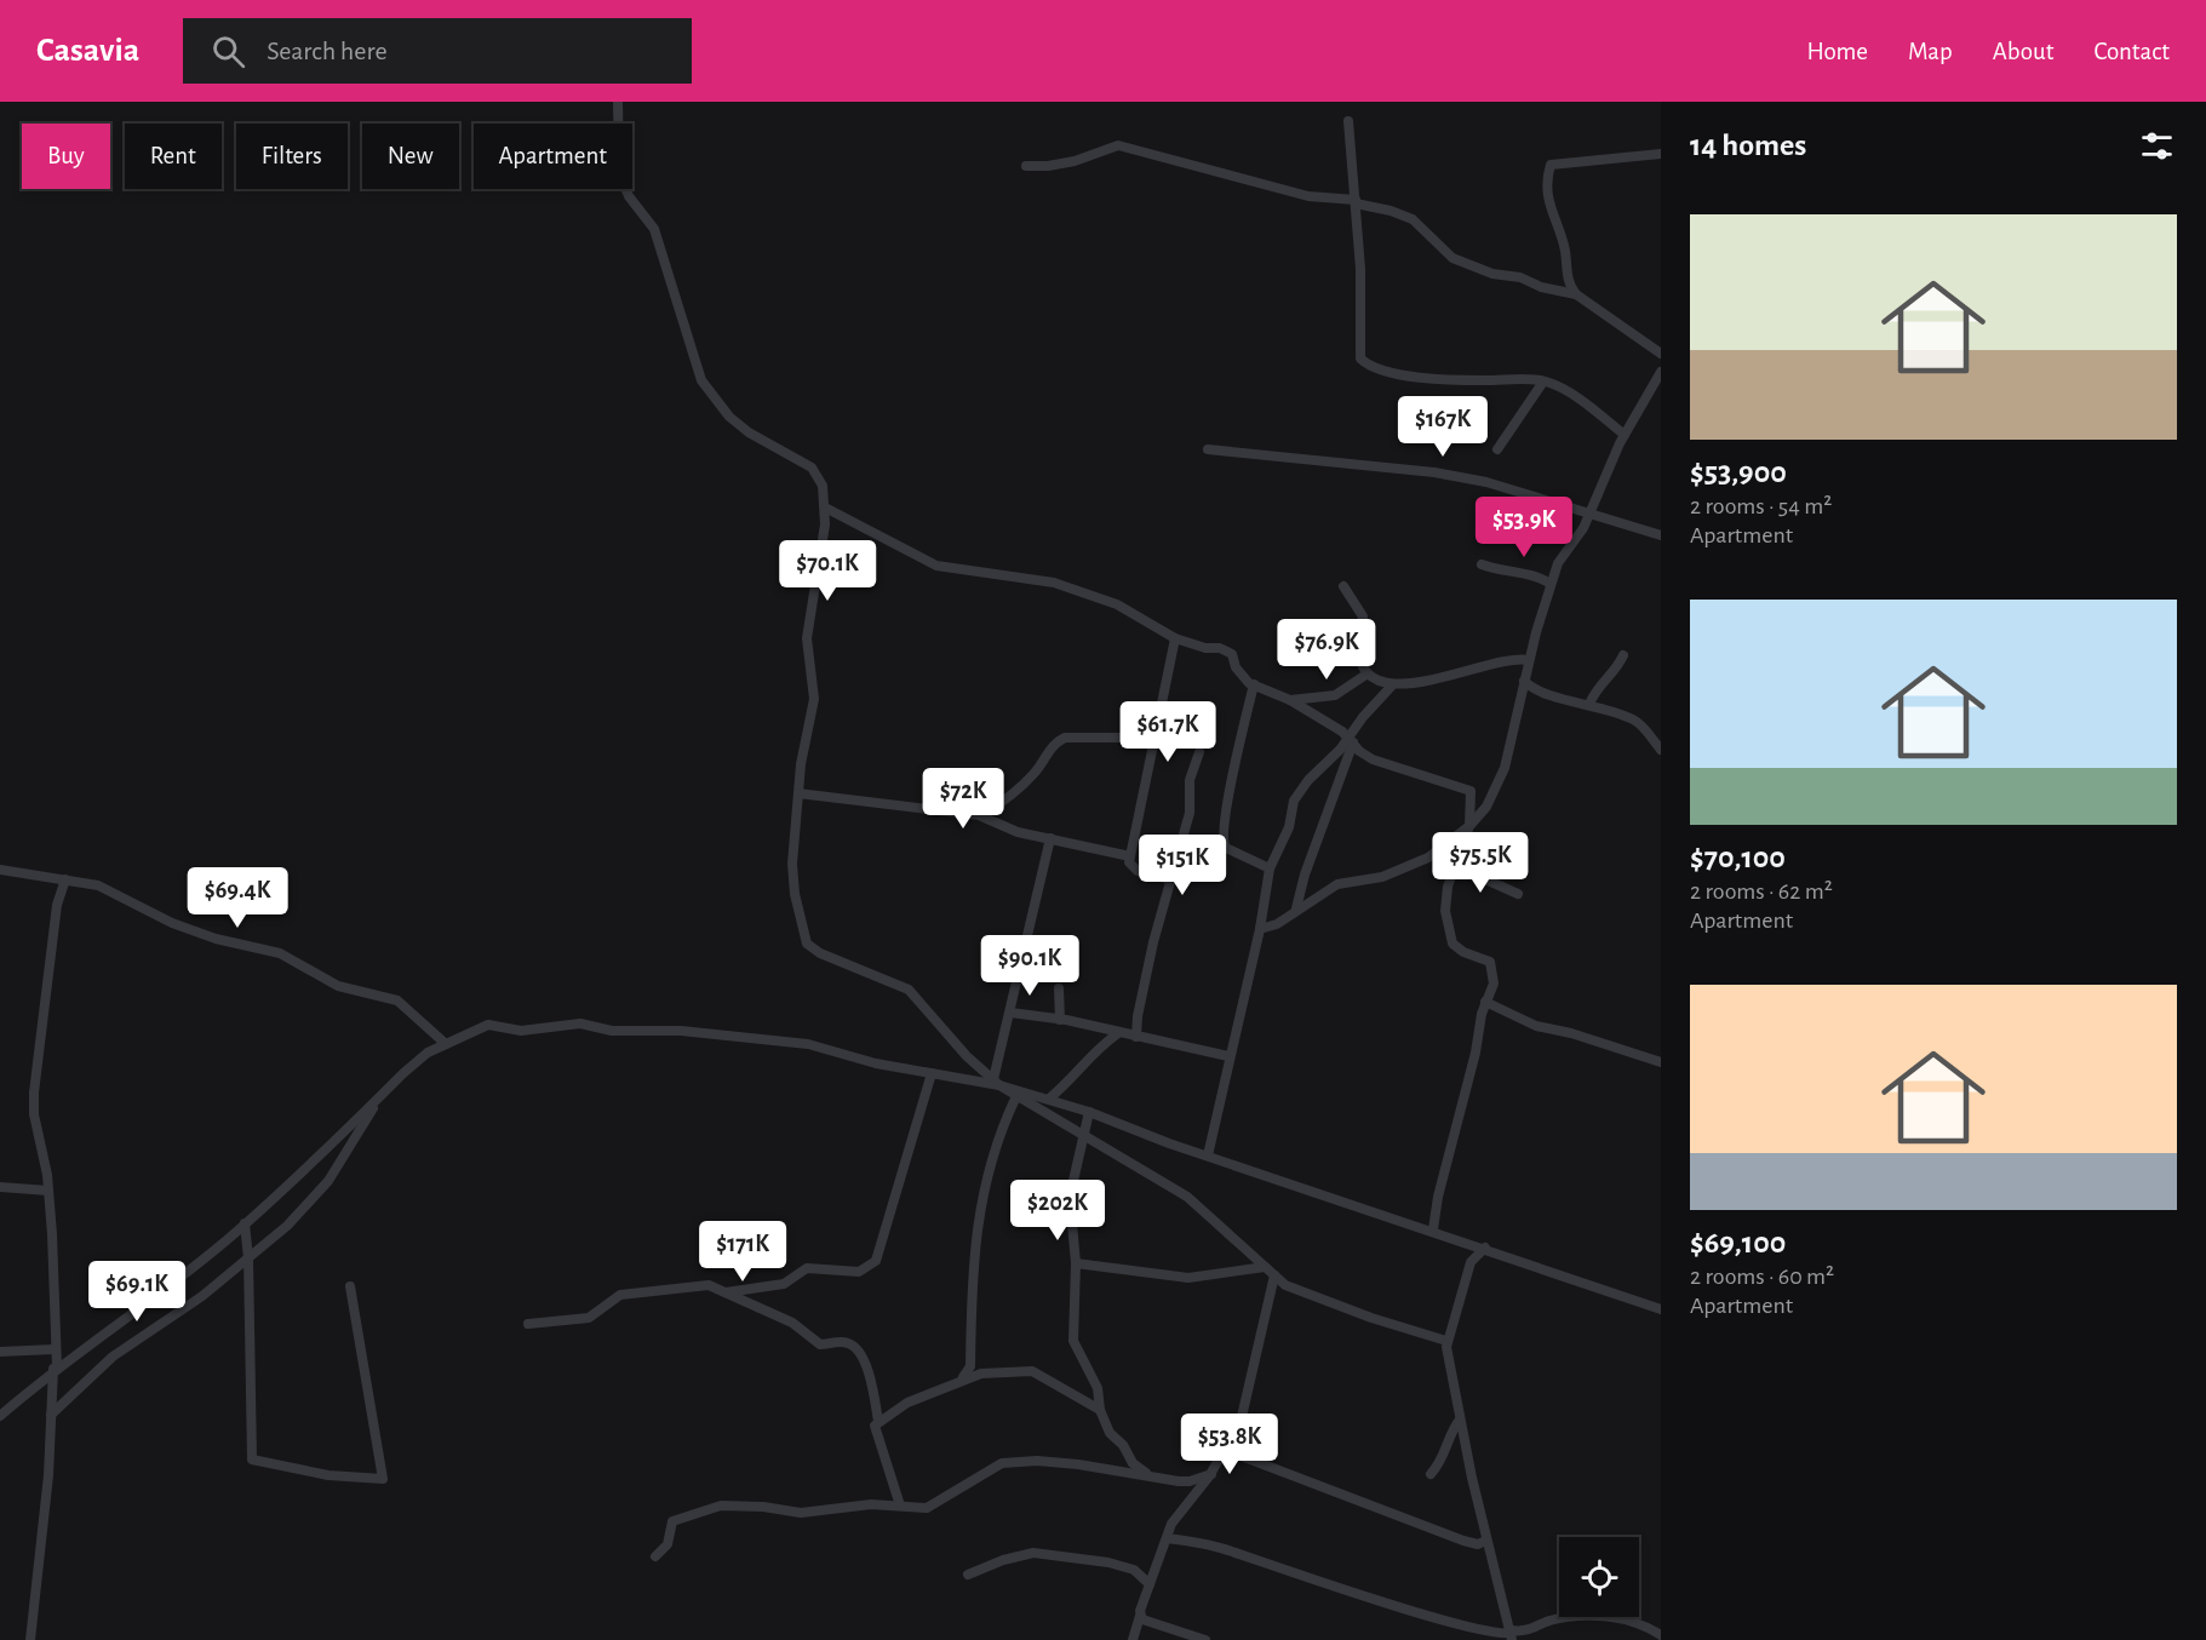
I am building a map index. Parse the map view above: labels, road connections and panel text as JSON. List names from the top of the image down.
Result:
{
  "page": {
    "header": "Casavia",
    "search": "Search here",
    "nav": [
      "Home",
      "Map",
      "About",
      "Contact"
    ],
    "heading": "14 homes",
    "chip": [
      "Buy",
      "Rent",
      "Filters",
      "New",
      "Apartment"
    ],
    "list": [
      {
        "name": "$53,900",
        "note": "2 rooms · 54 m² · Apartment"
      },
      {
        "name": "$70,100",
        "note": "2 rooms · 62 m² · Apartment"
      },
      {
        "name": "$69,100",
        "note": "2 rooms · 60 m² · Apartment"
      }
    ],
    "price": [
      "$167K",
      "$53.9K",
      "$70.1K",
      "$76.9K",
      "$61.7K",
      "$72K",
      "$75.5K",
      "$151K",
      "$69.4K",
      "$90.1K",
      "$202K",
      "$171K",
      "$69.1K",
      "$53.8K"
    ]
  }
}
